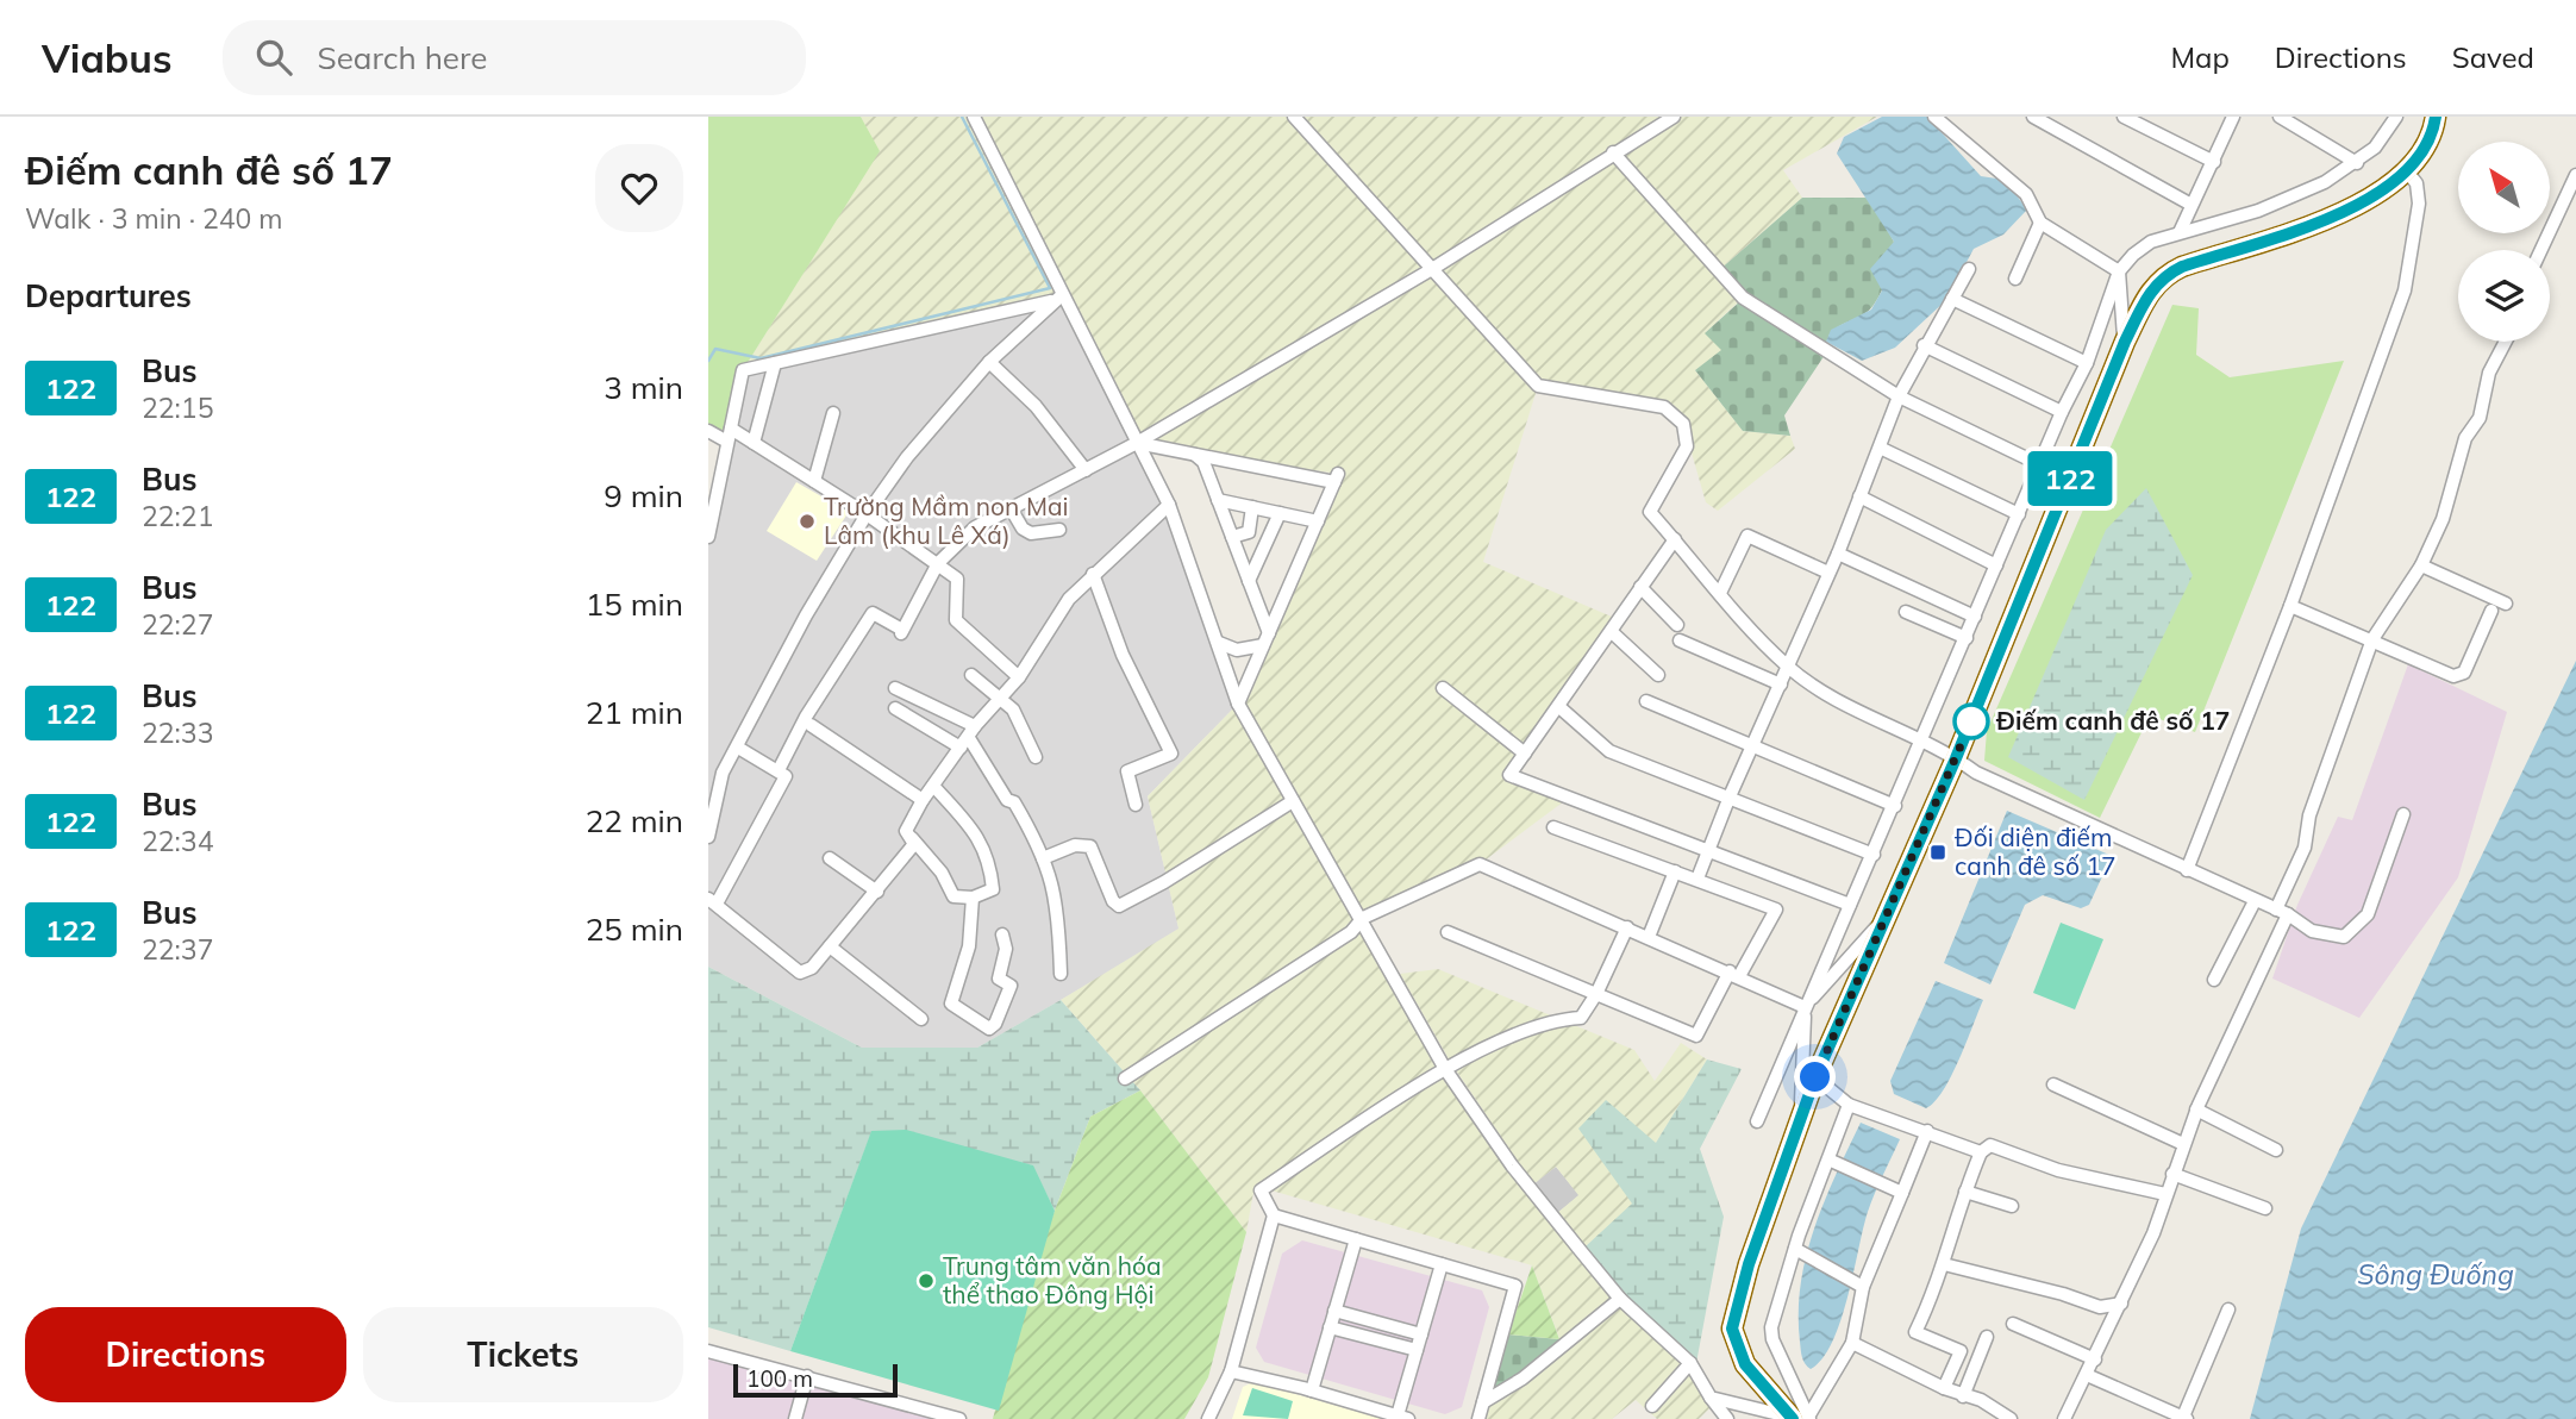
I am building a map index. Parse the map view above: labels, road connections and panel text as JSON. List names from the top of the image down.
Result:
{
  "water": ["Sông Đuống"],
  "places": {
    "other": ["Trường Mầm non Mai Lâm (khu Lê Xá)", "Điếm canh đê số 17", "Trung tâm văn hóa thể thao Đông Hội"],
    "transit": ["Đối diện điếm canh đê số 17"]
  },
  "lines": ["bus line 122"],
  "scale_bar": "100 m",
  "north": "top left",
  "page": {
    "header": "Viabus",
    "search": "Search here",
    "nav": ["Map", "Directions", "Saved"],
    "heading": [
      ["Điếm canh đê số 17", "Walk · 3 min · 240 m"],
      "Departures"
    ],
    "on_map": "122",
    "list": [
      {
        "mark": "122",
        "name": "Bus",
        "note": "22:15",
        "value": "3 min"
      },
      {
        "mark": "122",
        "name": "Bus",
        "note": "22:21",
        "value": "9 min"
      },
      {
        "mark": "122",
        "name": "Bus",
        "note": "22:27",
        "value": "15 min"
      },
      {
        "mark": "122",
        "name": "Bus",
        "note": "22:33",
        "value": "21 min"
      },
      {
        "mark": "122",
        "name": "Bus",
        "note": "22:34",
        "value": "22 min"
      },
      {
        "mark": "122",
        "name": "Bus",
        "note": "22:37",
        "value": "25 min"
      }
    ],
    "buttons": ["Directions", "Tickets"],
    "scale": "100 m"
  }
}
